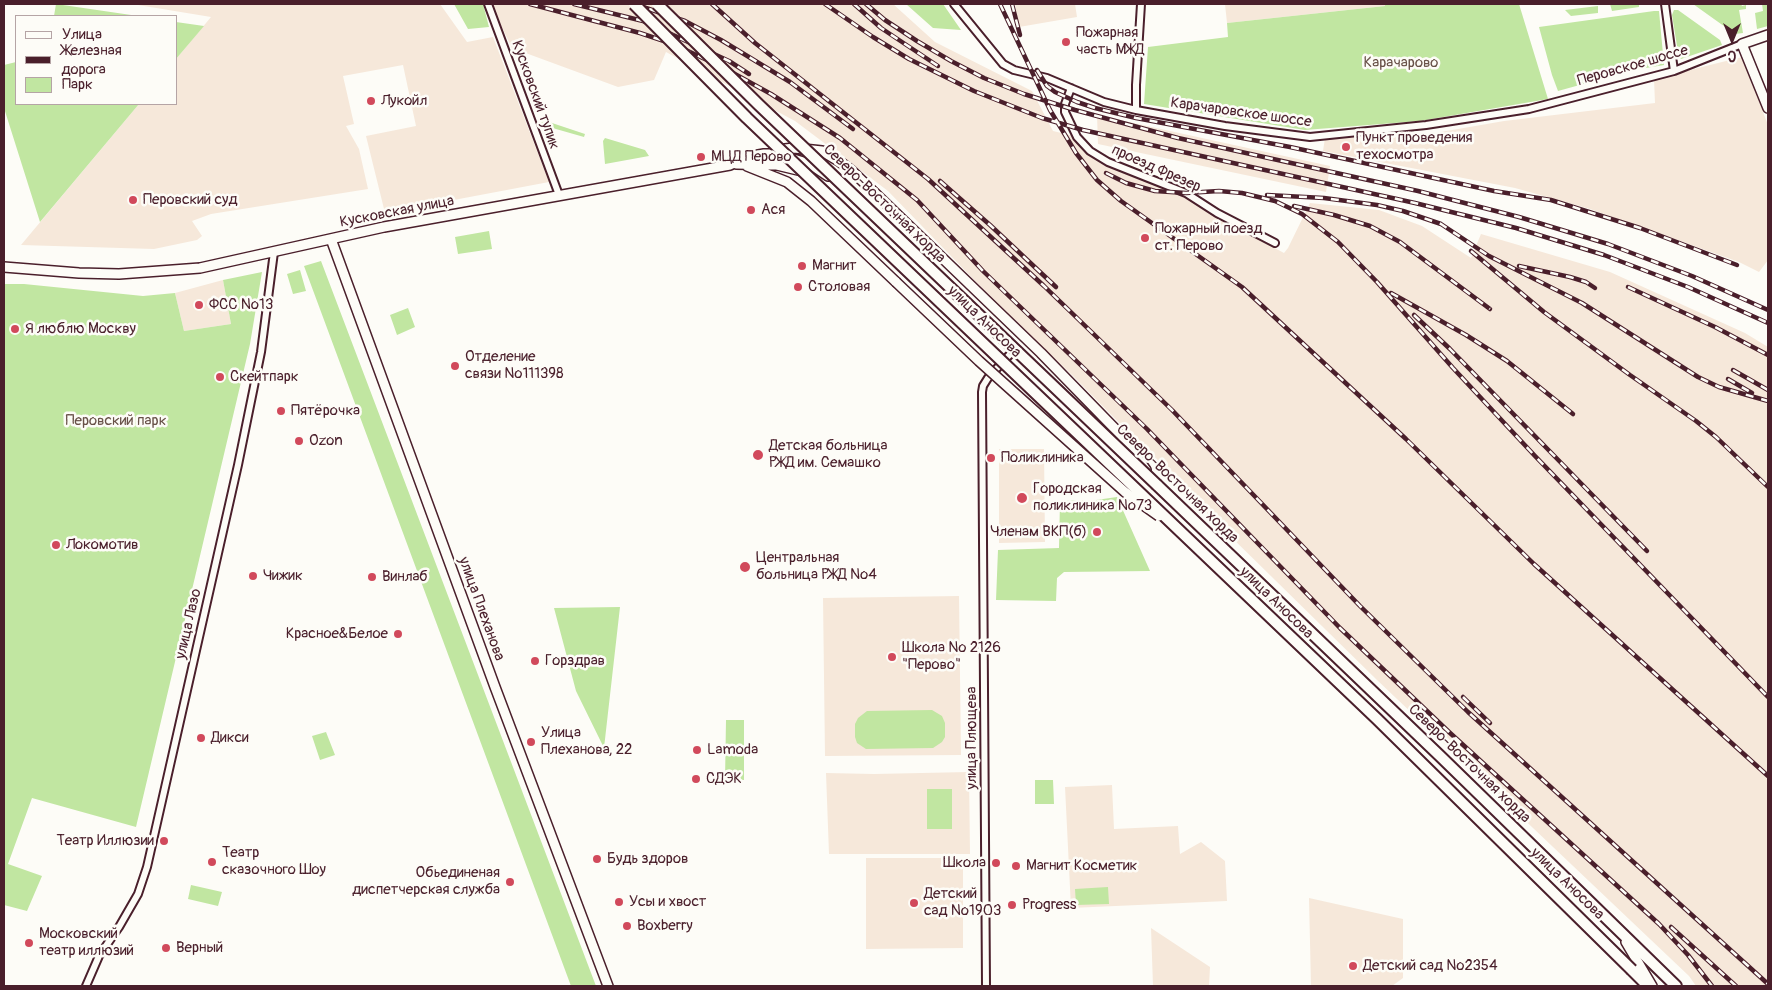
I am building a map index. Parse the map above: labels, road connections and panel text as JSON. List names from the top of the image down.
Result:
{
  "streets": {
    "main road": ["Северо-Восточная хорда"],
    "street": [
      "Перовское шоссе",
      "Кусковский тупик",
      "Карачаровское шоссе",
      "проезд Фрезер",
      "Кусковская улица",
      "улица Аносова",
      "улица Плеханова",
      "улица Лазо",
      "улица Плющева"
    ]
  },
  "crossings": [
    ["Перовское шоссе", "Карачаровское шоссе"],
    ["Кусковский тупик", "Кусковская улица"],
    ["Карачаровское шоссе", "проезд Фрезер"],
    ["Северо-Восточная хорда", "улица Аносова"],
    ["Кусковская улица", "улица Аносова"],
    ["Кусковская улица", "улица Плеханова"],
    ["Кусковская улица", "улица Лазо"],
    ["улица Аносова", "улица Плющева"]
  ],
  "parks": ["Карачарово", "Перовский парк"],
  "places": [
    "Пожарная часть МЖД",
    "Лукойл",
    "Пункт проведения техосмотра",
    "МЦД Перово",
    "Перовский суд",
    "Ася",
    "Пожарный поезд ст. Перово",
    "Магнит",
    "Столовая",
    "ФСС №13",
    "Я люблю Москву",
    "Отделение связи №111398",
    "Скейтпарк",
    "Пятёрочка",
    "Ozon",
    "Детская больница РЖД им. Семашко",
    "Поликлиника",
    "Городская поликлиника №73",
    "Членам ВКП(б)",
    "Локомотив",
    "Центральная больница РЖД №4",
    "Чижик",
    "Винлаб",
    "Красное&Белое",
    "Школа № 2126 \"Перово\"",
    "Горздрав",
    "Дикси",
    "Улица Плеханова, 22",
    "Lamoda",
    "СДЭК",
    "Театр Иллюзии",
    "Будь здоров",
    "Театр сказочного Шоу",
    "Школа",
    "Магнит Косметик",
    "Обьединеная диспетчерская служба",
    "Усы и хвост",
    "Детский сад №1903",
    "Progress",
    "Boxberry",
    "Московский театр иллюзий",
    "Верный",
    "Детский сад №2354"
  ],
  "legend": ["Улица", "Железная дорога", "Парк"],
  "north": "bottom"
}
